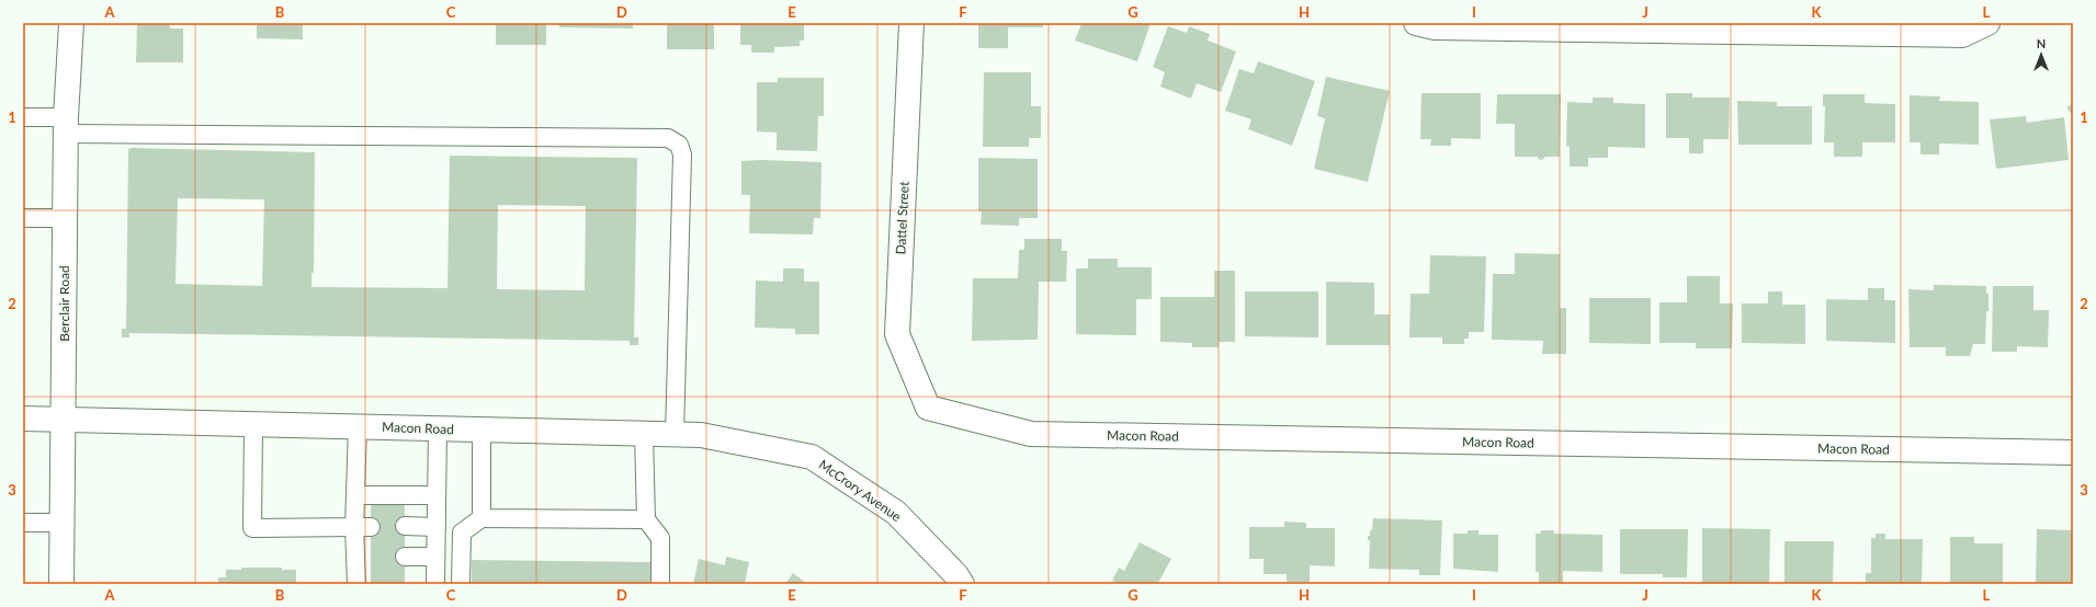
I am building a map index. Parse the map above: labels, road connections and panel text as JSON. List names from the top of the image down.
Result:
{
  "streets": {
    "street": [
      "Dattel Street",
      "Berclair Road",
      "Macon Road",
      "McCrory Avenue"
    ]
  },
  "crossings": [
    ["Dattel Street", "Macon Road"],
    ["Berclair Road", "Macon Road"],
    ["Macon Road", "McCrory Avenue"]
  ],
  "north": "top",
  "grid": {
    "columns": [
      "A",
      "B",
      "C",
      "D",
      "E",
      "F",
      "G",
      "H",
      "I",
      "J",
      "K",
      "L"
    ],
    "rows": ["1", "2", "3"]
  }
}
